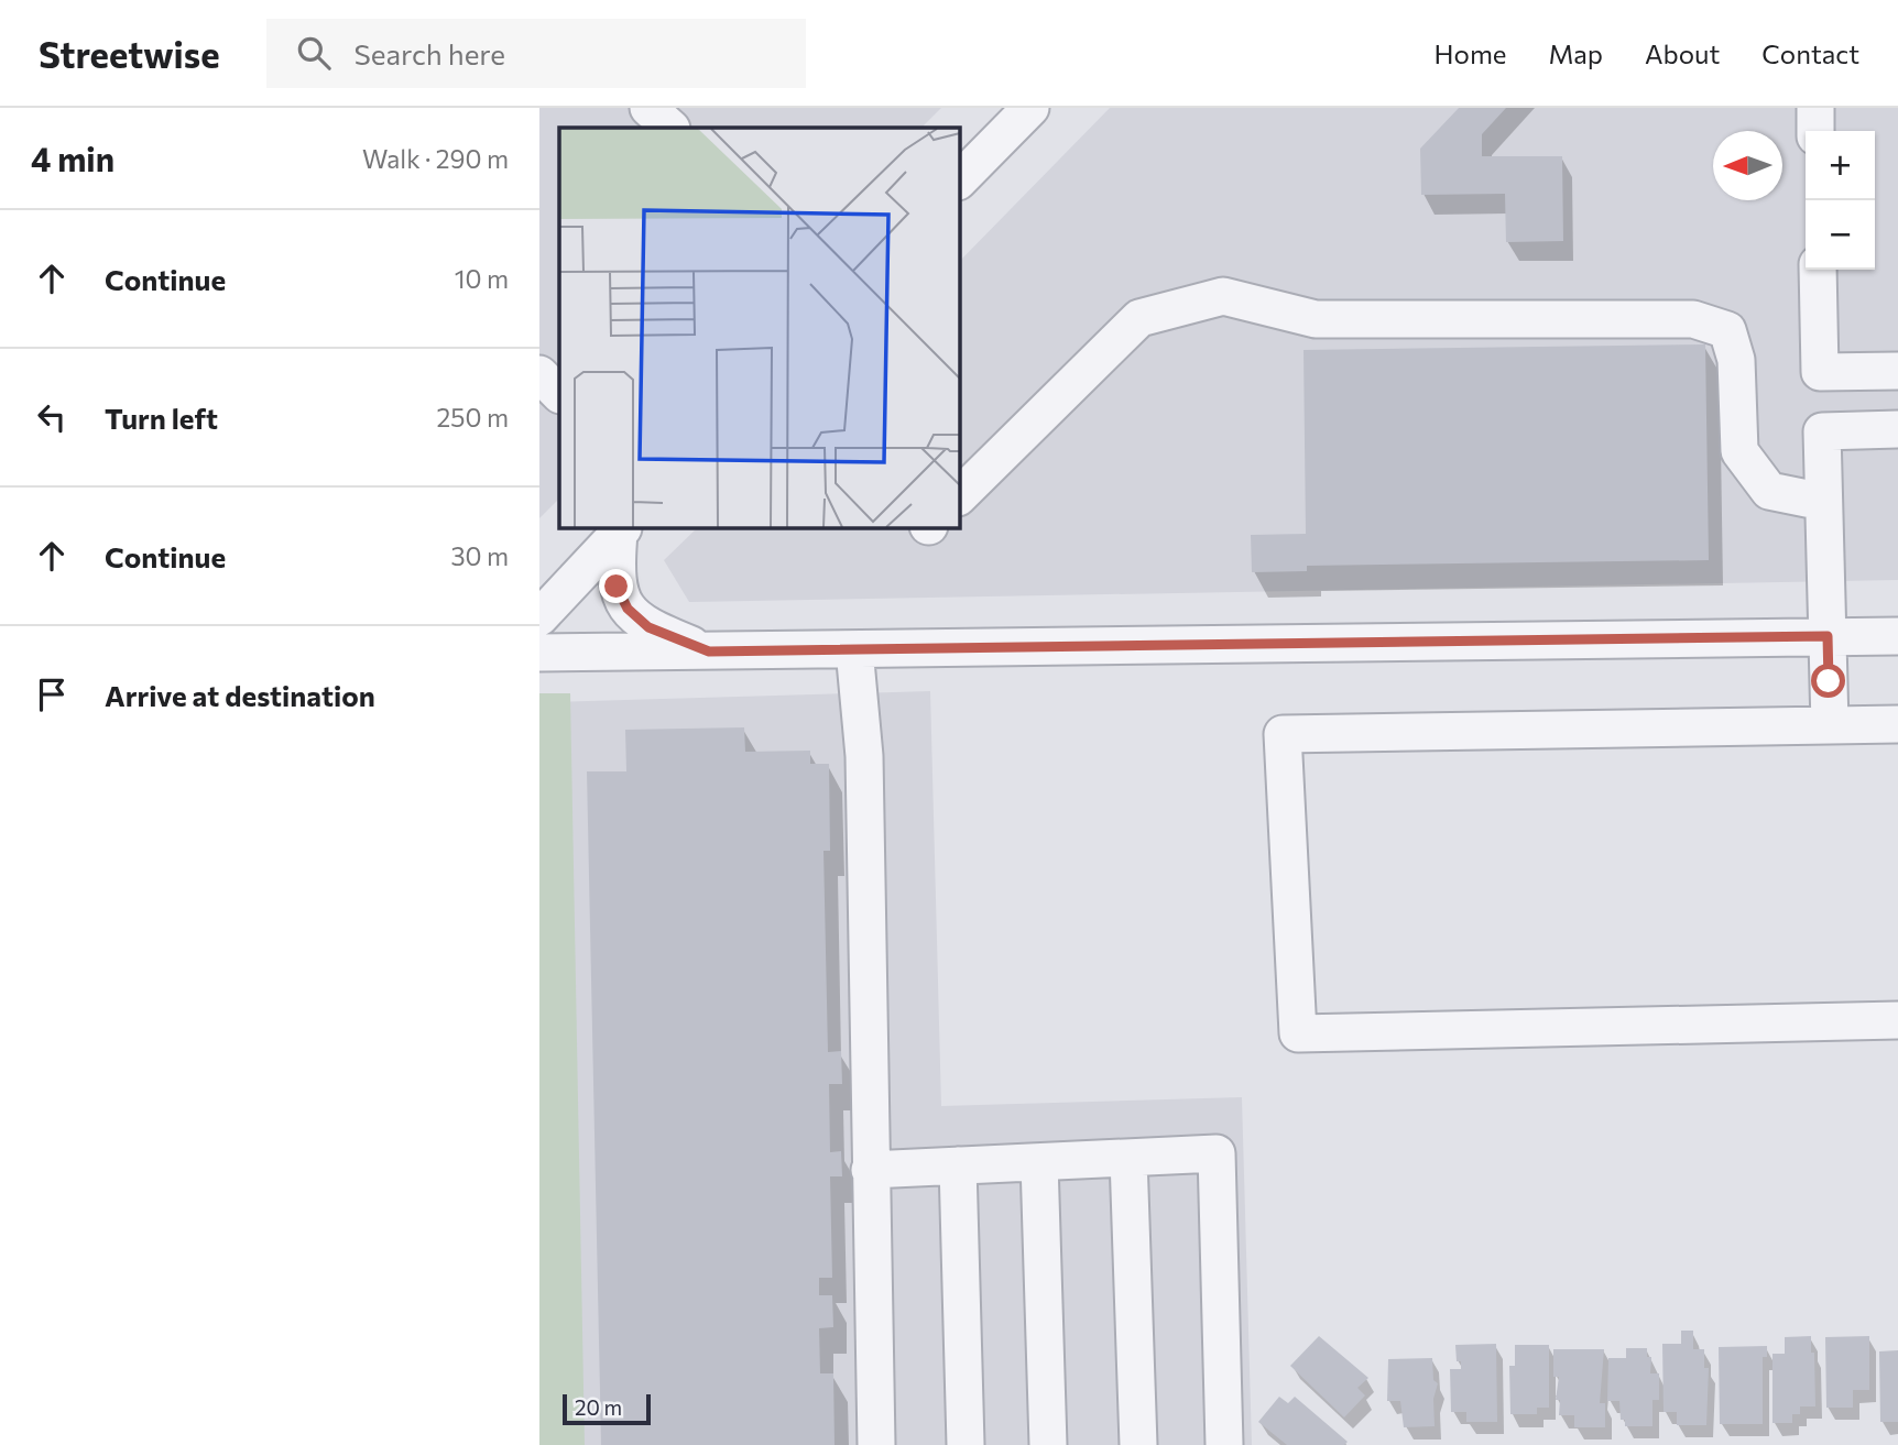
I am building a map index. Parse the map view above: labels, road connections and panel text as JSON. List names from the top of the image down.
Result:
{
  "scale_bar": "20 m",
  "north": "left",
  "page": {
    "header": "Streetwise",
    "search": "Search here",
    "nav": [
      "Home",
      "Map",
      "About",
      "Contact"
    ],
    "heading": ["4 min", "Walk · 290 m"],
    "map_buttons": ["+", "−"],
    "list": [
      ["Continue", "10 m"],
      ["Turn left", "250 m"],
      ["Continue", "30 m"],
      "Arrive at destination"
    ],
    "scale": "20 m"
  }
}
